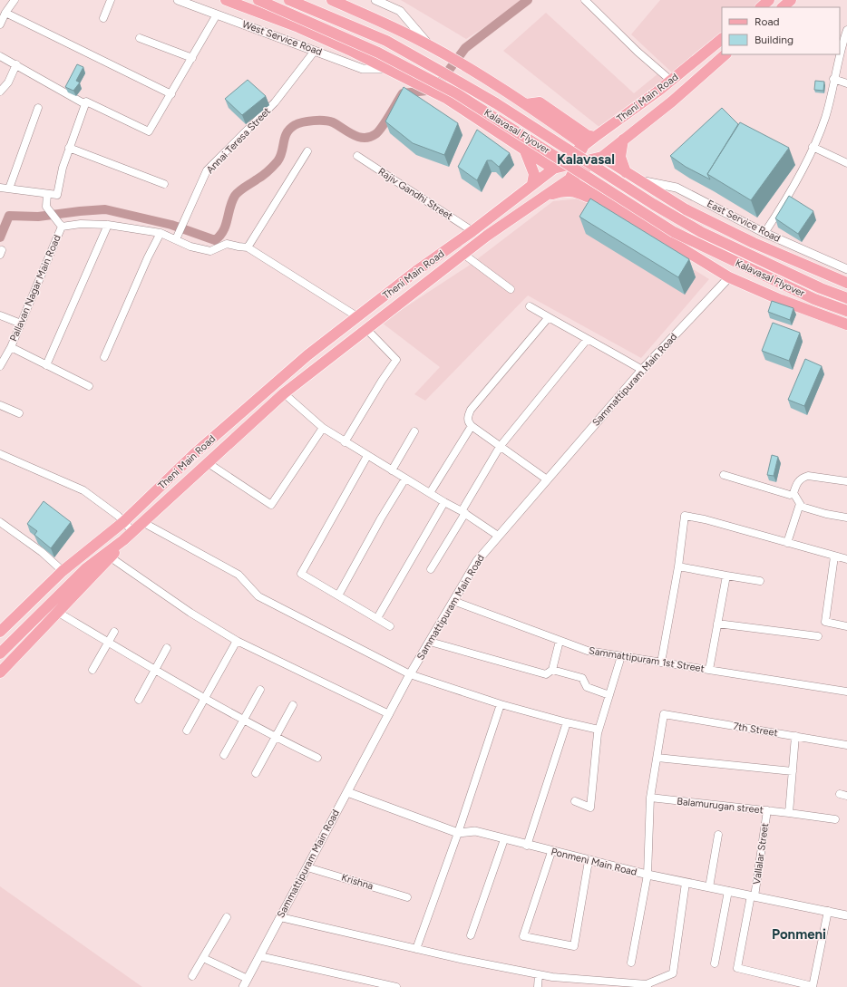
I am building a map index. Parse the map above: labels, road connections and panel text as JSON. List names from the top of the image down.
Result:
{
  "streets": {
    "main road": ["Theni Main Road", "Kalavasal Flyover"],
    "street": [
      "West Service Road",
      "Annai Teresa Street",
      "Rajiv Gandhi Street",
      "East Service Road",
      "Pallavan Nagar Main Road",
      "Sammattipuram Main Road",
      "Sammattipuram 1st Street",
      "7th Street",
      "Balamurugan street",
      "Vallalar Street",
      "Ponmeni Main Road",
      "Krishna"
    ]
  },
  "crossings": [
    ["West Service Road", "Annai Teresa Street"],
    ["Theni Main Road", "Rajiv Gandhi Street"],
    ["Theni Main Road", "Pallavan Nagar Main Road"],
    ["Annai Teresa Street", "Pallavan Nagar Main Road"],
    ["Sammattipuram Main Road", "Sammattipuram 1st Street"],
    ["Sammattipuram Main Road", "Ponmeni Main Road"],
    ["Sammattipuram Main Road", "Krishna"],
    ["Balamurugan street", "Vallalar Street"],
    ["Vallalar Street", "Ponmeni Main Road"]
  ],
  "districts": ["Kalavasal", "Ponmeni"],
  "legend": ["Road", "Building"]
}
